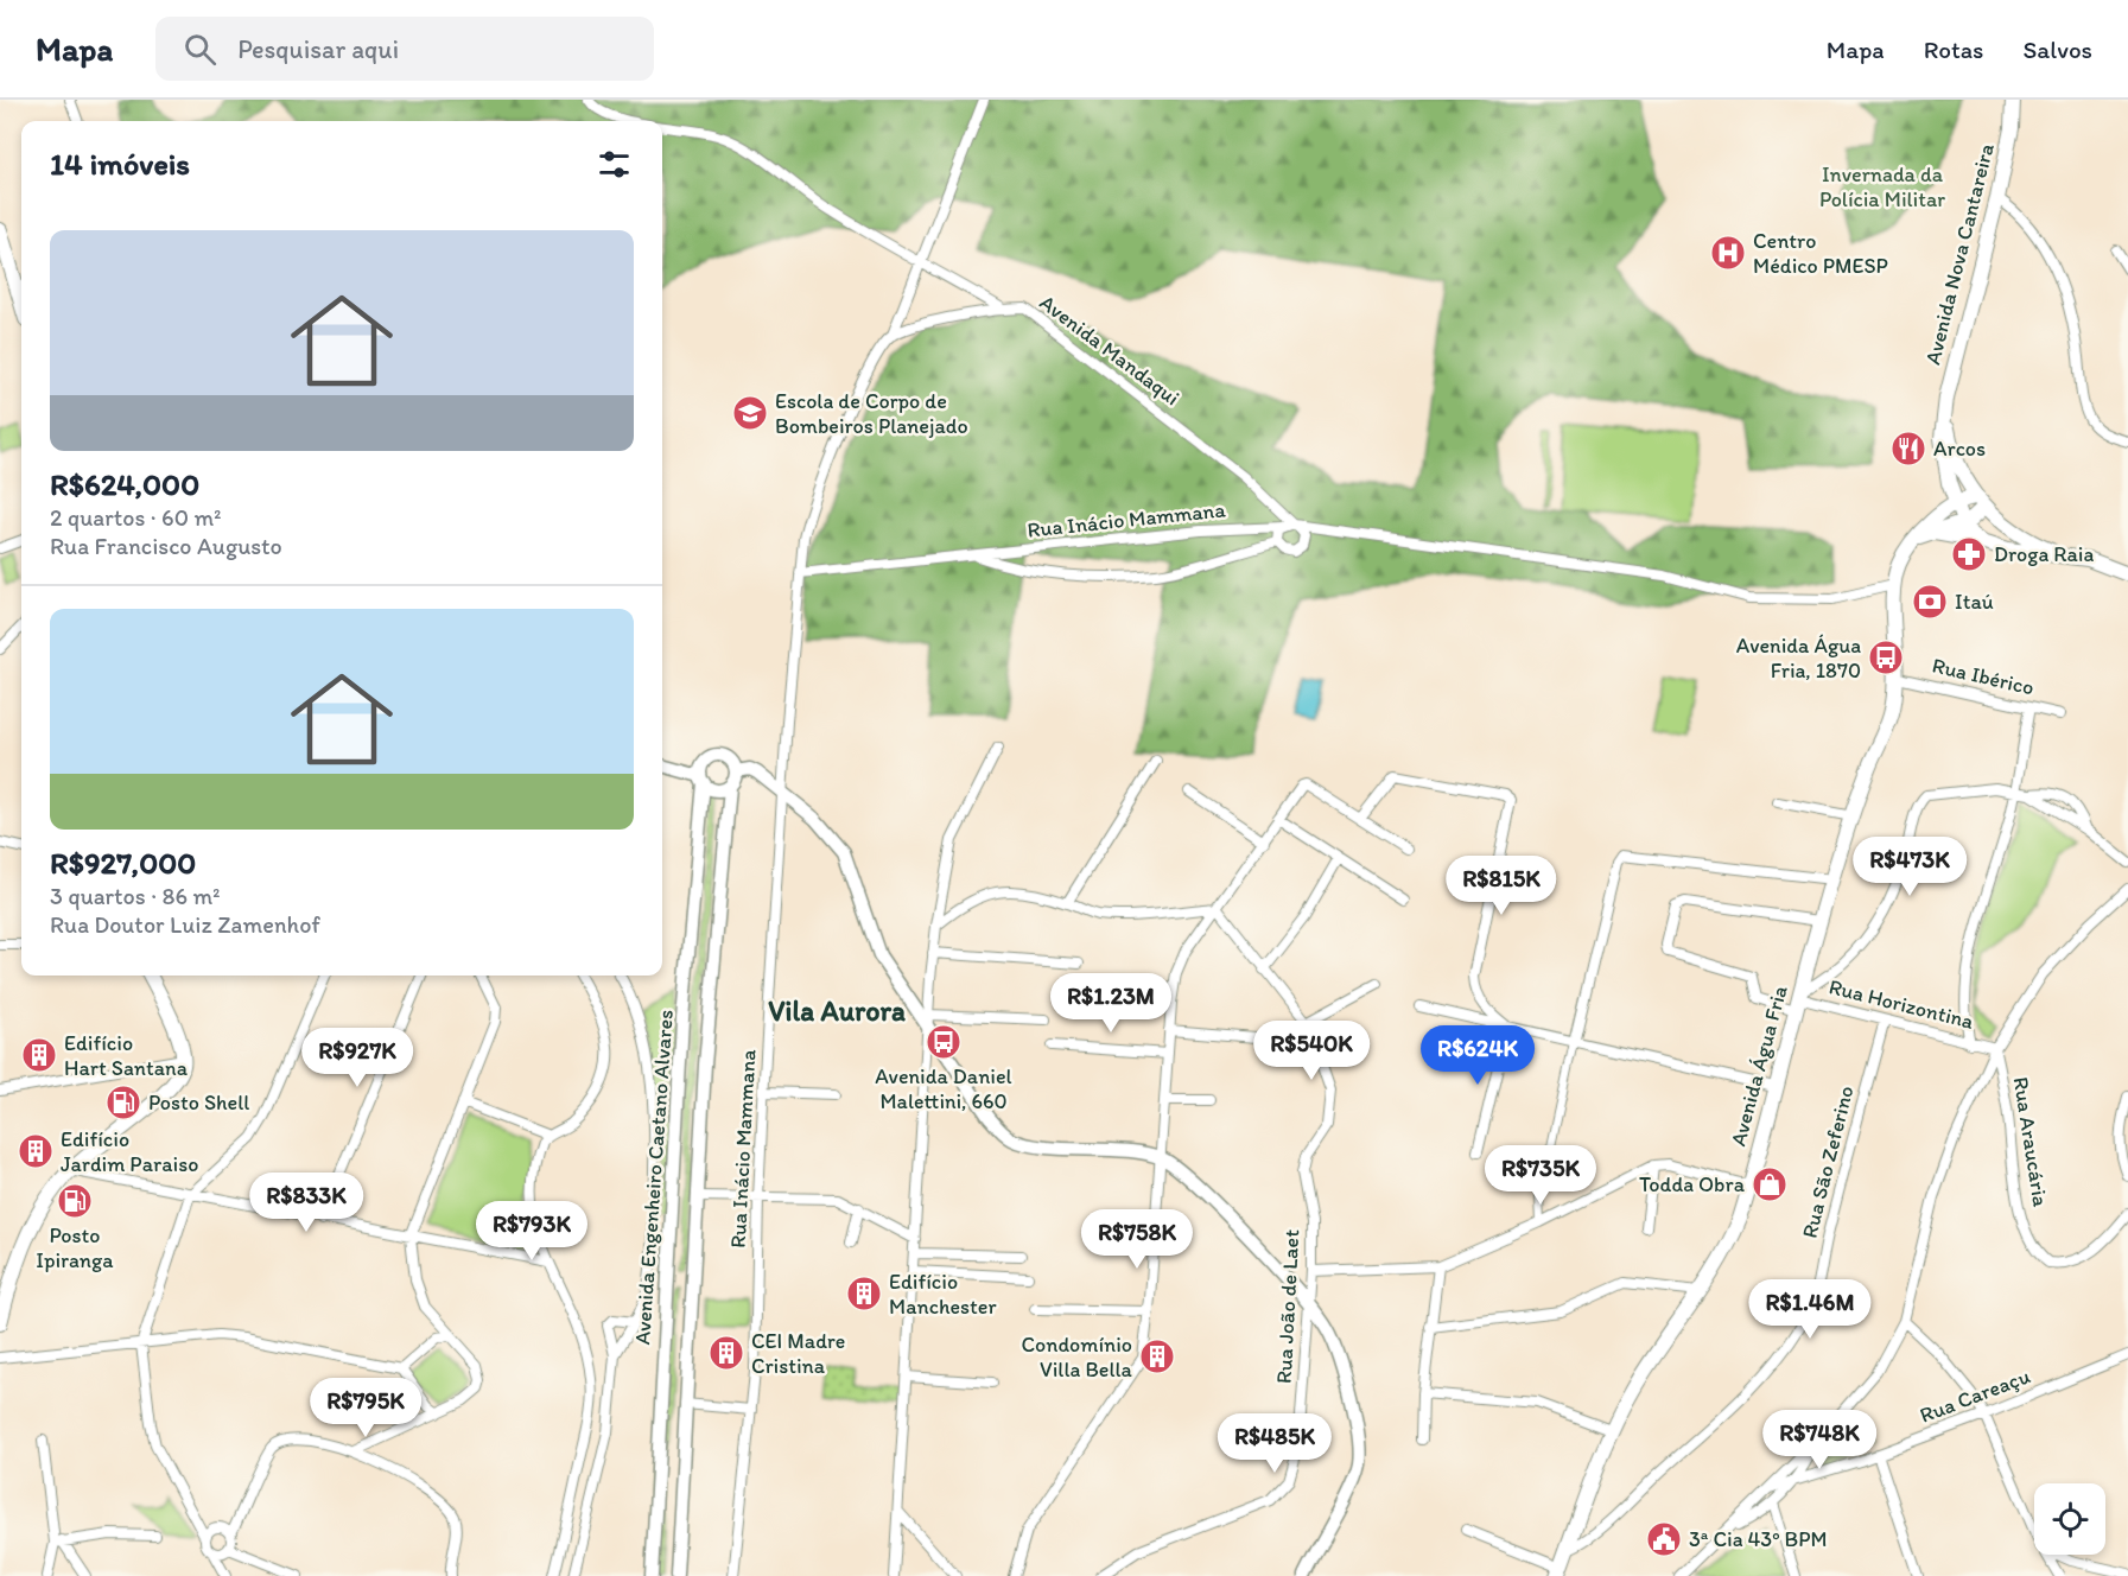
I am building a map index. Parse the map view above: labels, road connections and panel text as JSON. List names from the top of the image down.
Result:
{
  "streets": {
    "main road": ["Avenida Nova Cantareira", "Avenida Água Fria"],
    "street": [
      "Avenida Mandaqui",
      "Rua Inácio Mammana",
      "Rua Ibérico",
      "Rua Horizontina",
      "Rua Araucária",
      "Rua São Zeferino",
      "Avenida Engenheiro Caetano Alvares",
      "Rua João de Laet",
      "Rua Careaçu"
    ]
  },
  "crossings": [
    ["Avenida Nova Cantareira", "Avenida Água Fria"],
    ["Avenida Mandaqui", "Rua Inácio Mammana"],
    ["Rua Ibérico", "Avenida Água Fria"],
    ["Rua Horizontina", "Avenida Água Fria"],
    ["Rua Horizontina", "Rua Araucária"],
    ["Rua Horizontina", "Rua São Zeferino"],
    ["Avenida Água Fria", "Rua São Zeferino"]
  ],
  "districts": ["Vila Aurora"],
  "parks": ["Invernada da Polícia Militar"],
  "places": {
    "hospital": ["Centro Médico PMESP"],
    "school or university": ["Escola de Corpo de Bombeiros Planejado"],
    "restaurant": ["Arcos"],
    "pharmacy": ["Droga Raia"],
    "bank": ["Itaú"],
    "bus stop": ["Avenida Água Fria, 1870", "Avenida Daniel Malettini, 660"],
    "building": [
      "Edifício Hart Santana",
      "Edifício Jardim Paraiso",
      "Edifício Manchester",
      "CEI Madre Cristina",
      "Condomínio Villa Bella"
    ],
    "fuel station": ["Posto Shell", "Posto Ipiranga"],
    "shop": ["Todda Obra"],
    "public building": ["3ª Cia 43º BPM"]
  },
  "page": {
    "header": "Mapa",
    "search": "Pesquisar aqui",
    "nav": ["Mapa", "Rotas", "Salvos"],
    "heading": "14 imóveis",
    "list": [
      {
        "name": "R$624,000",
        "note": "2 quartos · 60 m² · Rua Francisco Augusto"
      },
      {
        "name": "R$927,000",
        "note": "3 quartos · 86 m² · Rua Doutor Luiz Zamenhof"
      }
    ],
    "price": [
      "R$473K",
      "R$815K",
      "R$1.23M",
      "R$540K",
      "R$624K",
      "R$927K",
      "R$735K",
      "R$833K",
      "R$793K",
      "R$758K",
      "R$1.46M",
      "R$795K",
      "R$748K",
      "R$485K"
    ]
  }
}
